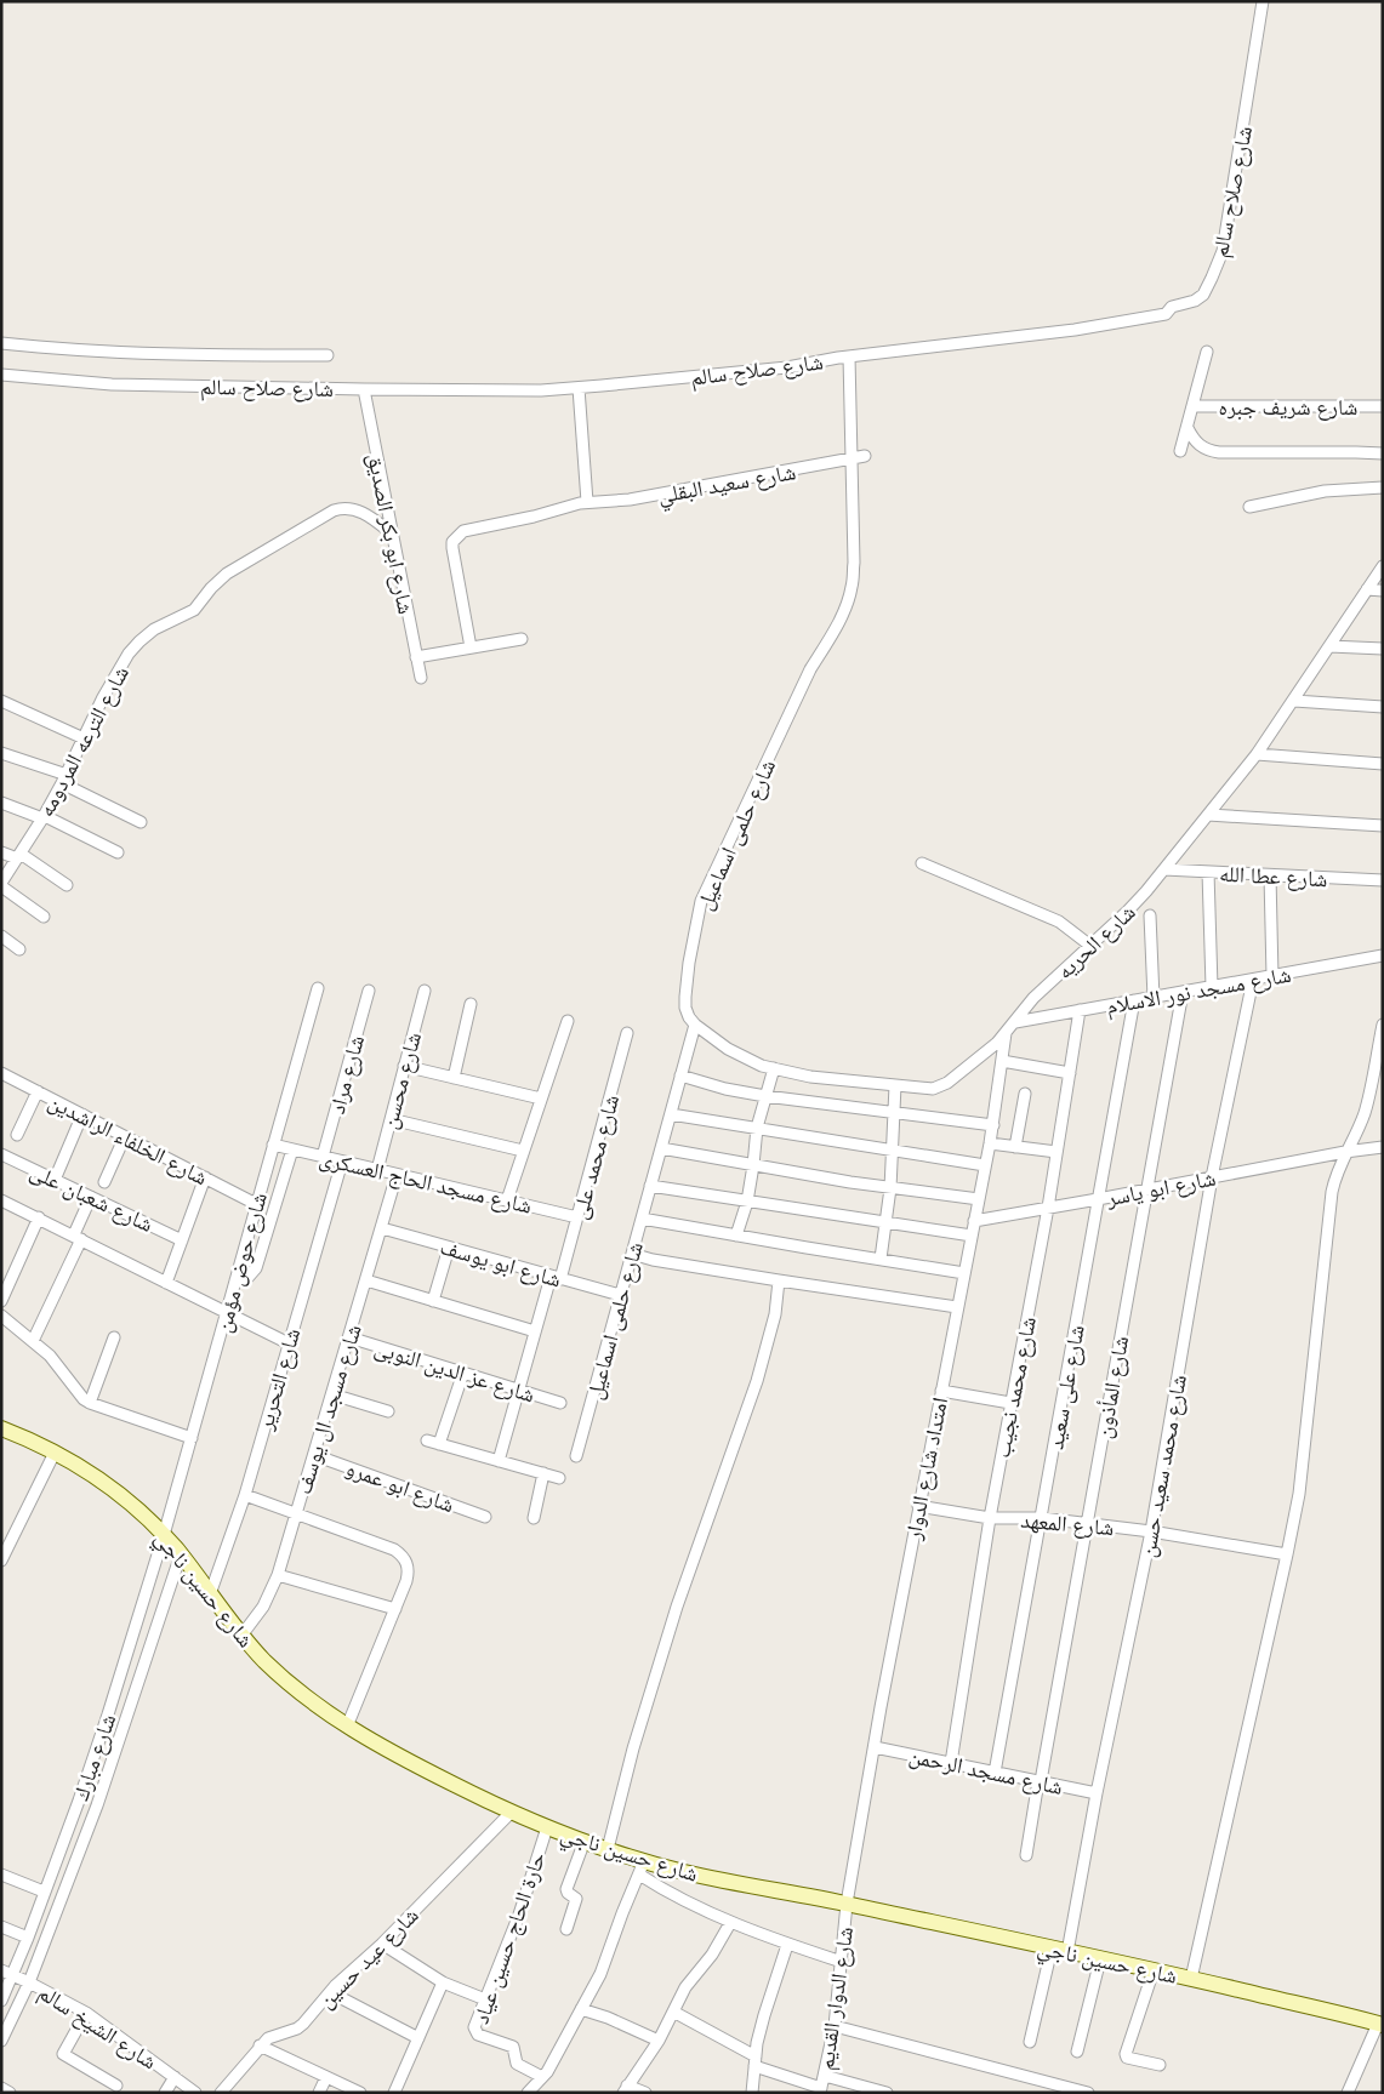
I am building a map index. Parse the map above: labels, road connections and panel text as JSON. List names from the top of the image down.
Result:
{
  "streets": {
    "street": [
      "شارع صلاح سالم",
      "شارع شريف جبره",
      "شارع سعيد البقلي",
      "شارع ابو بكر الصديق",
      "شارع الترعه المردومه",
      "شارع حلمى اسماعيل",
      "شارع عطا الله",
      "شارع الحريه",
      "شارع مسجد نور الاسلام",
      "شارع مراد",
      "شارع محسن",
      "شارع الخلفاء الراشدين",
      "شارع محمد على",
      "شارع مسجد الحاج العسكرى",
      "شارع ابو ياسر",
      "شارع شعبان على",
      "شارع حوض مؤمن",
      "شارع ابو يوسف",
      "شارع عز الدين النوبى",
      "شارع التحرير",
      "شارع محمد نجيب",
      "شارع على سعيد",
      "شارع المأذون",
      "شارع مسجد ال يوسف",
      "شارع محمد سعيد حسن",
      "امتداد شارع الدوار",
      "شارع ابو عمرو",
      "شارع المعهد",
      "شارع حسين ناجي",
      "شارع مبارك",
      "شارع مسجد الرحمن",
      "حارة الحاج حسين عياد",
      "شارع عيد حسين",
      "شارع الدوار القديم",
      "شارع الشيخ سالم"
    ]
  },
  "crossings": [
    ["شارع صلاح سالم", "شارع ابو بكر الصديق"],
    ["شارع صلاح سالم", "شارع حلمى اسماعيل"],
    ["شارع سعيد البقلي", "شارع حلمى اسماعيل"],
    ["شارع ابو بكر الصديق", "شارع الترعه المردومه"],
    ["شارع حلمى اسماعيل", "شارع الحريه"],
    ["شارع حلمى اسماعيل", "شارع ابو يوسف"],
    ["شارع عطا الله", "شارع الحريه"],
    ["شارع الحريه", "شارع مسجد نور الاسلام"],
    ["شارع الحريه", "امتداد شارع الدوار"],
    ["شارع مسجد نور الاسلام", "شارع محمد نجيب"],
    ["شارع مسجد نور الاسلام", "شارع على سعيد"],
    ["شارع مسجد نور الاسلام", "شارع المأذون"],
    ["شارع مسجد نور الاسلام", "شارع محمد سعيد حسن"],
    ["شارع مراد", "شارع مسجد الحاج العسكرى"],
    ["شارع محسن", "شارع مسجد الحاج العسكرى"],
    ["شارع الخلفاء الراشدين", "شارع حوض مؤمن"],
    ["شارع محمد على", "شارع مسجد الحاج العسكرى"],
    ["شارع محمد على", "شارع ابو يوسف"],
    ["شارع محمد على", "شارع عز الدين النوبى"],
    ["شارع مسجد الحاج العسكرى", "شارع حوض مؤمن"],
    ["شارع مسجد الحاج العسكرى", "شارع التحرير"],
    ["شارع مسجد الحاج العسكرى", "شارع مسجد ال يوسف"],
    ["شارع ابو ياسر", "شارع محمد نجيب"],
    ["شارع ابو ياسر", "شارع على سعيد"],
    ["شارع ابو ياسر", "شارع المأذون"],
    ["شارع ابو ياسر", "شارع محمد سعيد حسن"],
    ["شارع ابو ياسر", "امتداد شارع الدوار"],
    ["شارع حوض مؤمن", "شارع حسين ناجي"],
    ["شارع حوض مؤمن", "شارع مبارك"],
    ["شارع ابو يوسف", "شارع مسجد ال يوسف"],
    ["شارع عز الدين النوبى", "شارع مسجد ال يوسف"],
    ["شارع التحرير", "شارع حسين ناجي"],
    ["شارع محمد نجيب", "شارع المعهد"],
    ["شارع محمد نجيب", "شارع مسجد الرحمن"],
    ["شارع على سعيد", "شارع المعهد"],
    ["شارع على سعيد", "شارع مسجد الرحمن"],
    ["شارع المأذون", "شارع المعهد"],
    ["شارع المأذون", "شارع مسجد الرحمن"],
    ["شارع مسجد ال يوسف", "شارع ابو عمرو"],
    ["شارع مسجد ال يوسف", "شارع حسين ناجي"],
    ["شارع محمد سعيد حسن", "شارع المعهد"],
    ["شارع محمد سعيد حسن", "شارع حسين ناجي"],
    ["شارع محمد سعيد حسن", "شارع مسجد الرحمن"],
    ["امتداد شارع الدوار", "شارع المعهد"],
    ["امتداد شارع الدوار", "شارع حسين ناجي"],
    ["امتداد شارع الدوار", "شارع مسجد الرحمن"],
    ["امتداد شارع الدوار", "شارع الدوار القديم"],
    ["شارع حسين ناجي", "شارع مبارك"],
    ["شارع حسين ناجي", "حارة الحاج حسين عياد"],
    ["شارع حسين ناجي", "شارع عيد حسين"],
    ["شارع حسين ناجي", "شارع الدوار القديم"],
    ["شارع مبارك", "شارع الشيخ سالم"]
  ]
}
